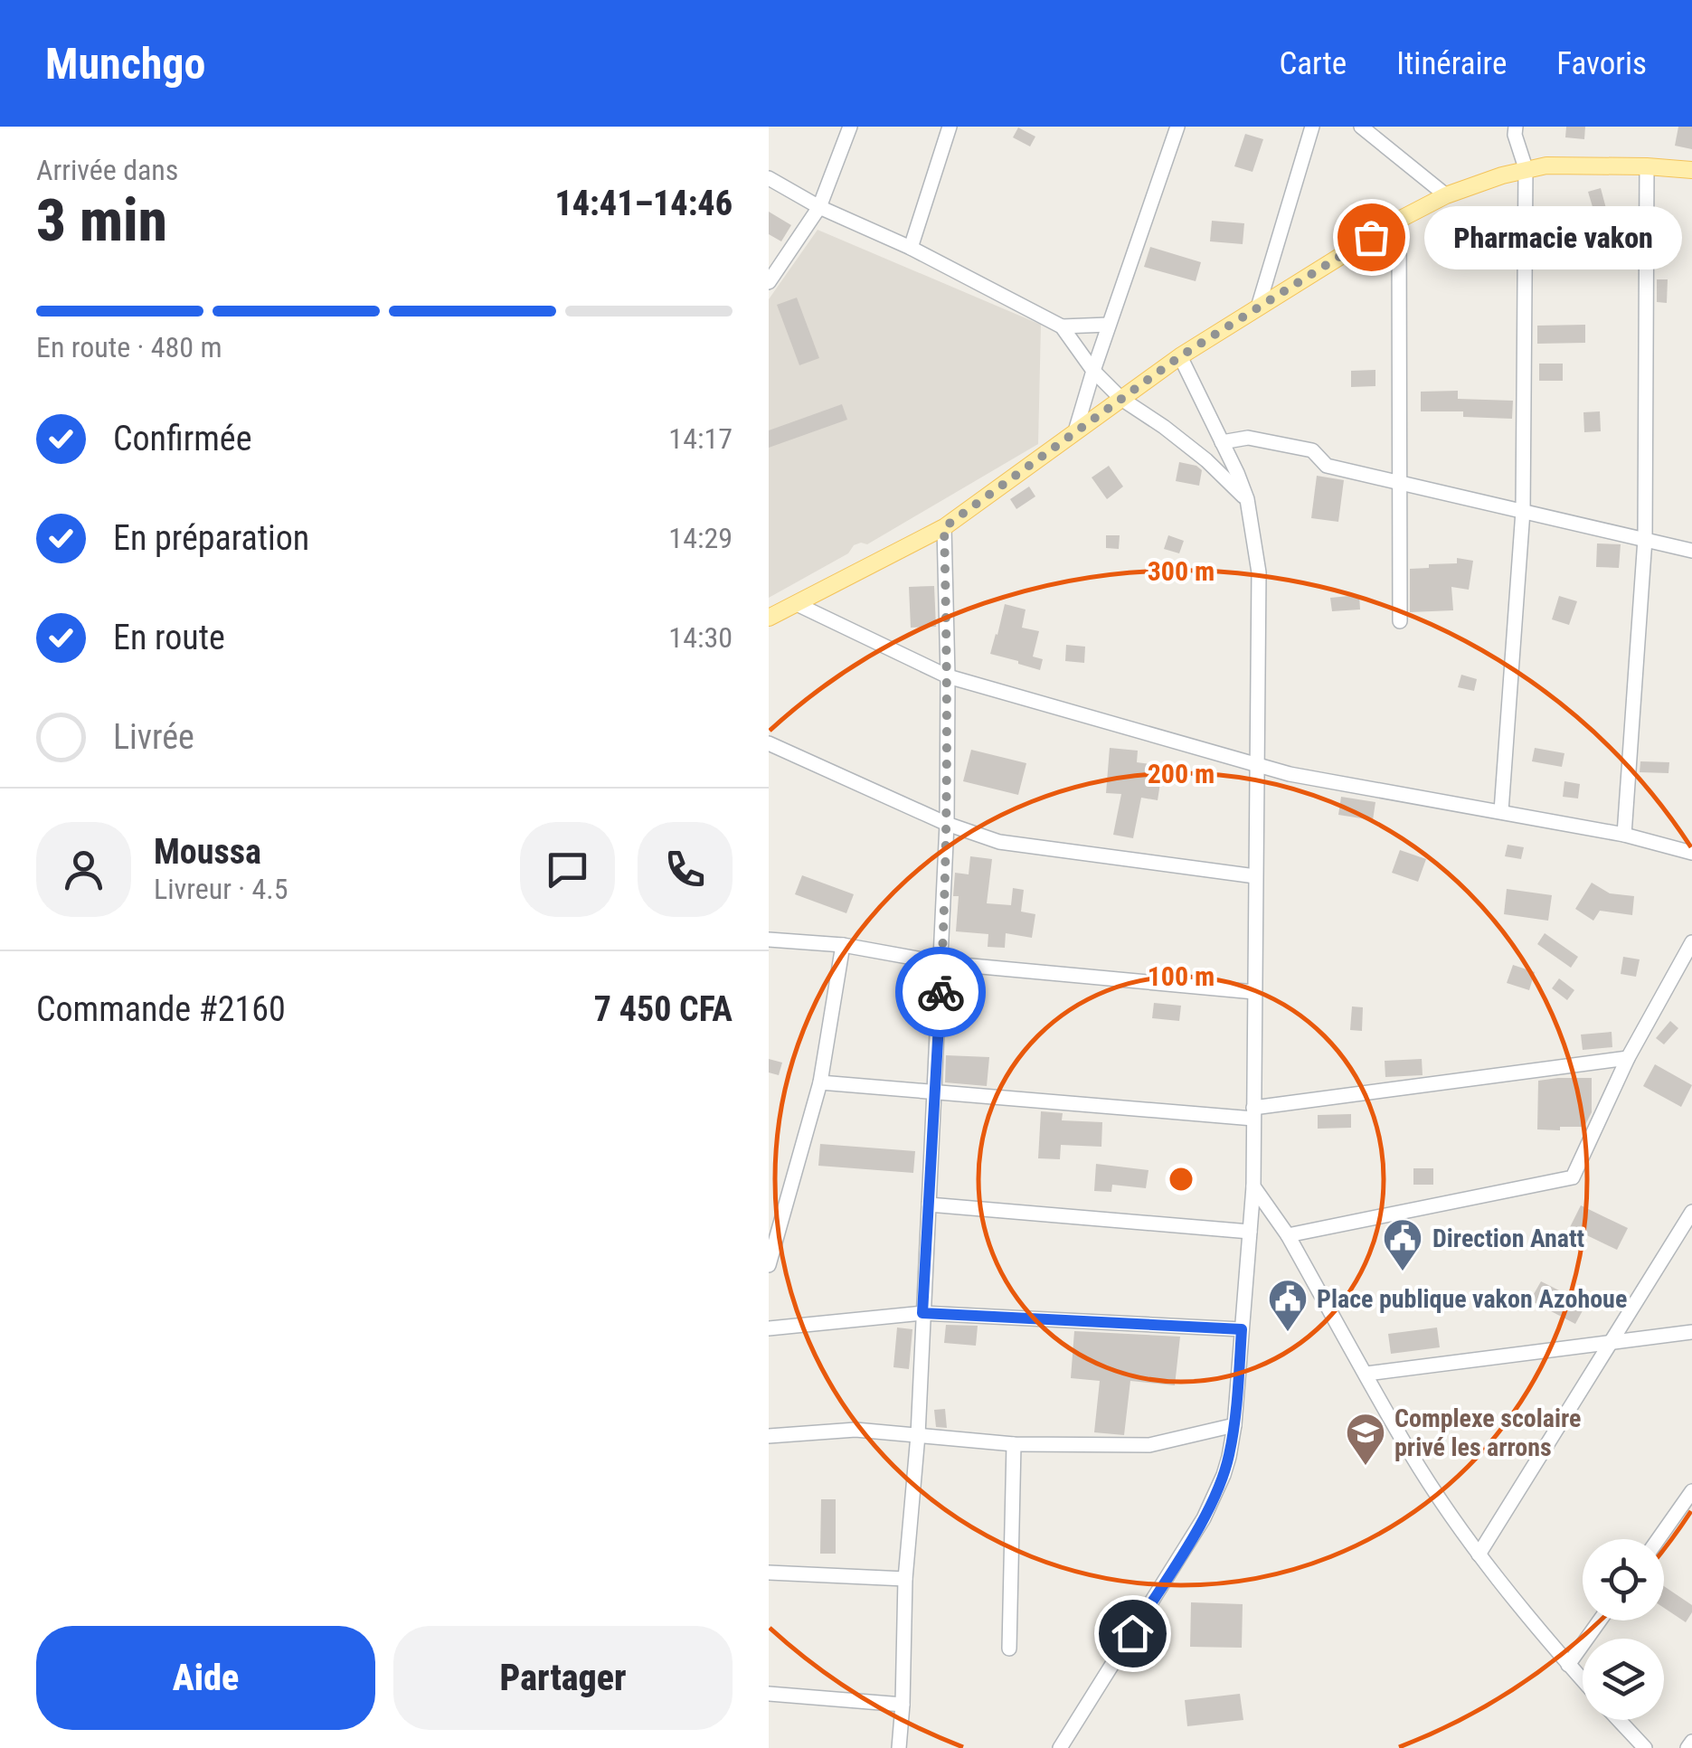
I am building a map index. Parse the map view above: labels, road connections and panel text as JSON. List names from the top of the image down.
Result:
{
  "places": {
    "other": ["Pharmacie vakon"],
    "public building": ["Direction Anatt", "Place publique vakon Azohoue"],
    "school or university": ["Complexe scolaire privé les arrons"]
  },
  "page": {
    "header": "Munchgo",
    "nav": ["Carte", "Itinéraire", "Favoris"],
    "heading": ["3 min", "Arrivée dans", "14:41–14:46"],
    "panel": [
      "Moussa",
      "Livreur · 4.5",
      "Commande #2160",
      "7 450 CFA"
    ],
    "bubble": "Pharmacie vakon",
    "bar": "En route · 480 m",
    "list": [
      ["Confirmée", "14:17"],
      ["En préparation", "14:29"],
      ["En route", "14:30"],
      "Livrée"
    ],
    "buttons": ["Aide", "Partager"]
  },
  "rings": ["300 m", "200 m", "100 m"]
}
